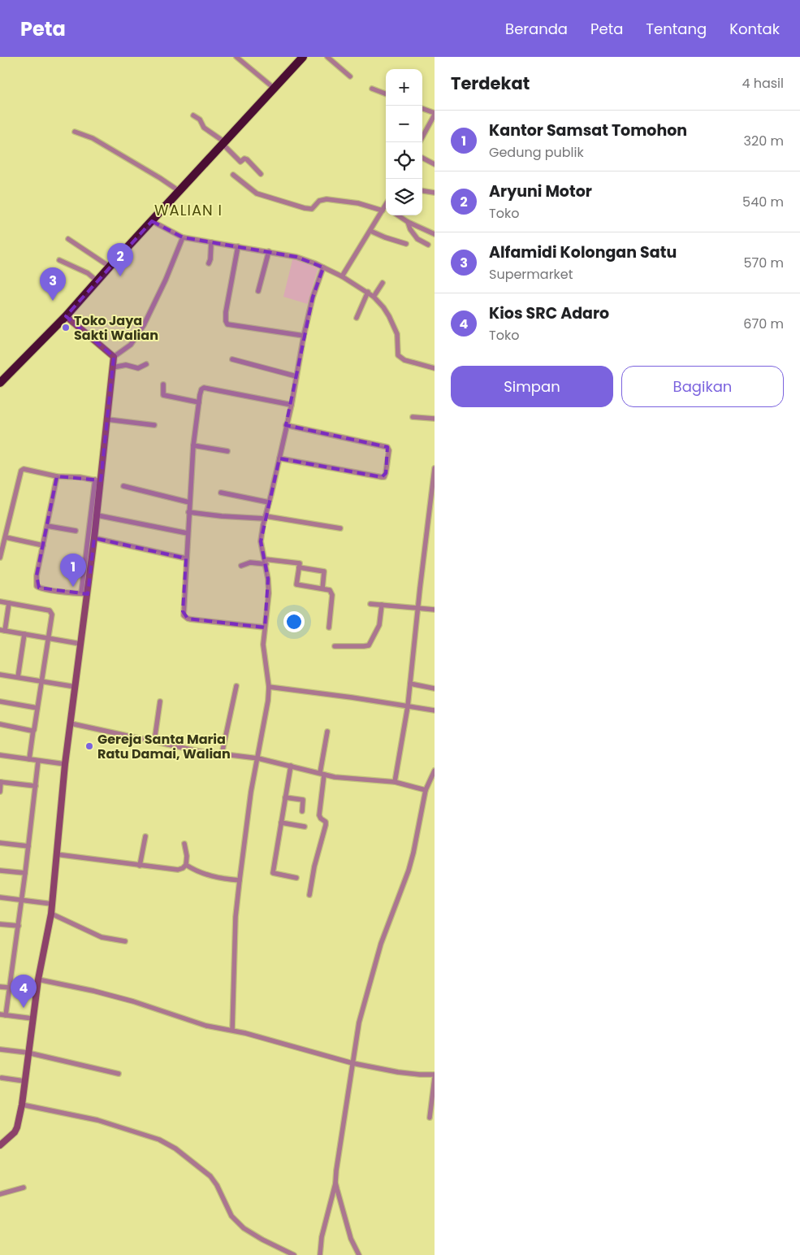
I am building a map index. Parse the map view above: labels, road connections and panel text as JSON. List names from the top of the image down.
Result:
{
  "districts": ["WALIAN I"],
  "places": ["Toko Jaya Sakti Walian", "Gereja Santa Maria Ratu Damai, Walian"],
  "page": {
    "header": "Peta",
    "nav": [
      "Beranda",
      "Peta",
      "Tentang",
      "Kontak"
    ],
    "heading": ["Terdekat", "4 hasil"],
    "map_buttons": ["+", "−"],
    "list": [
      {
        "mark": "1",
        "name": "Kantor Samsat Tomohon",
        "note": "Gedung publik",
        "value": "320 m"
      },
      {
        "mark": "2",
        "name": "Aryuni Motor",
        "note": "Toko",
        "value": "540 m"
      },
      {
        "mark": "3",
        "name": "Alfamidi Kolongan Satu",
        "note": "Supermarket",
        "value": "570 m"
      },
      {
        "mark": "4",
        "name": "Kios SRC Adaro",
        "note": "Toko",
        "value": "670 m"
      }
    ],
    "pins": [
      "2",
      "3",
      "1",
      "4"
    ],
    "buttons": ["Simpan", "Bagikan"]
  }
}
